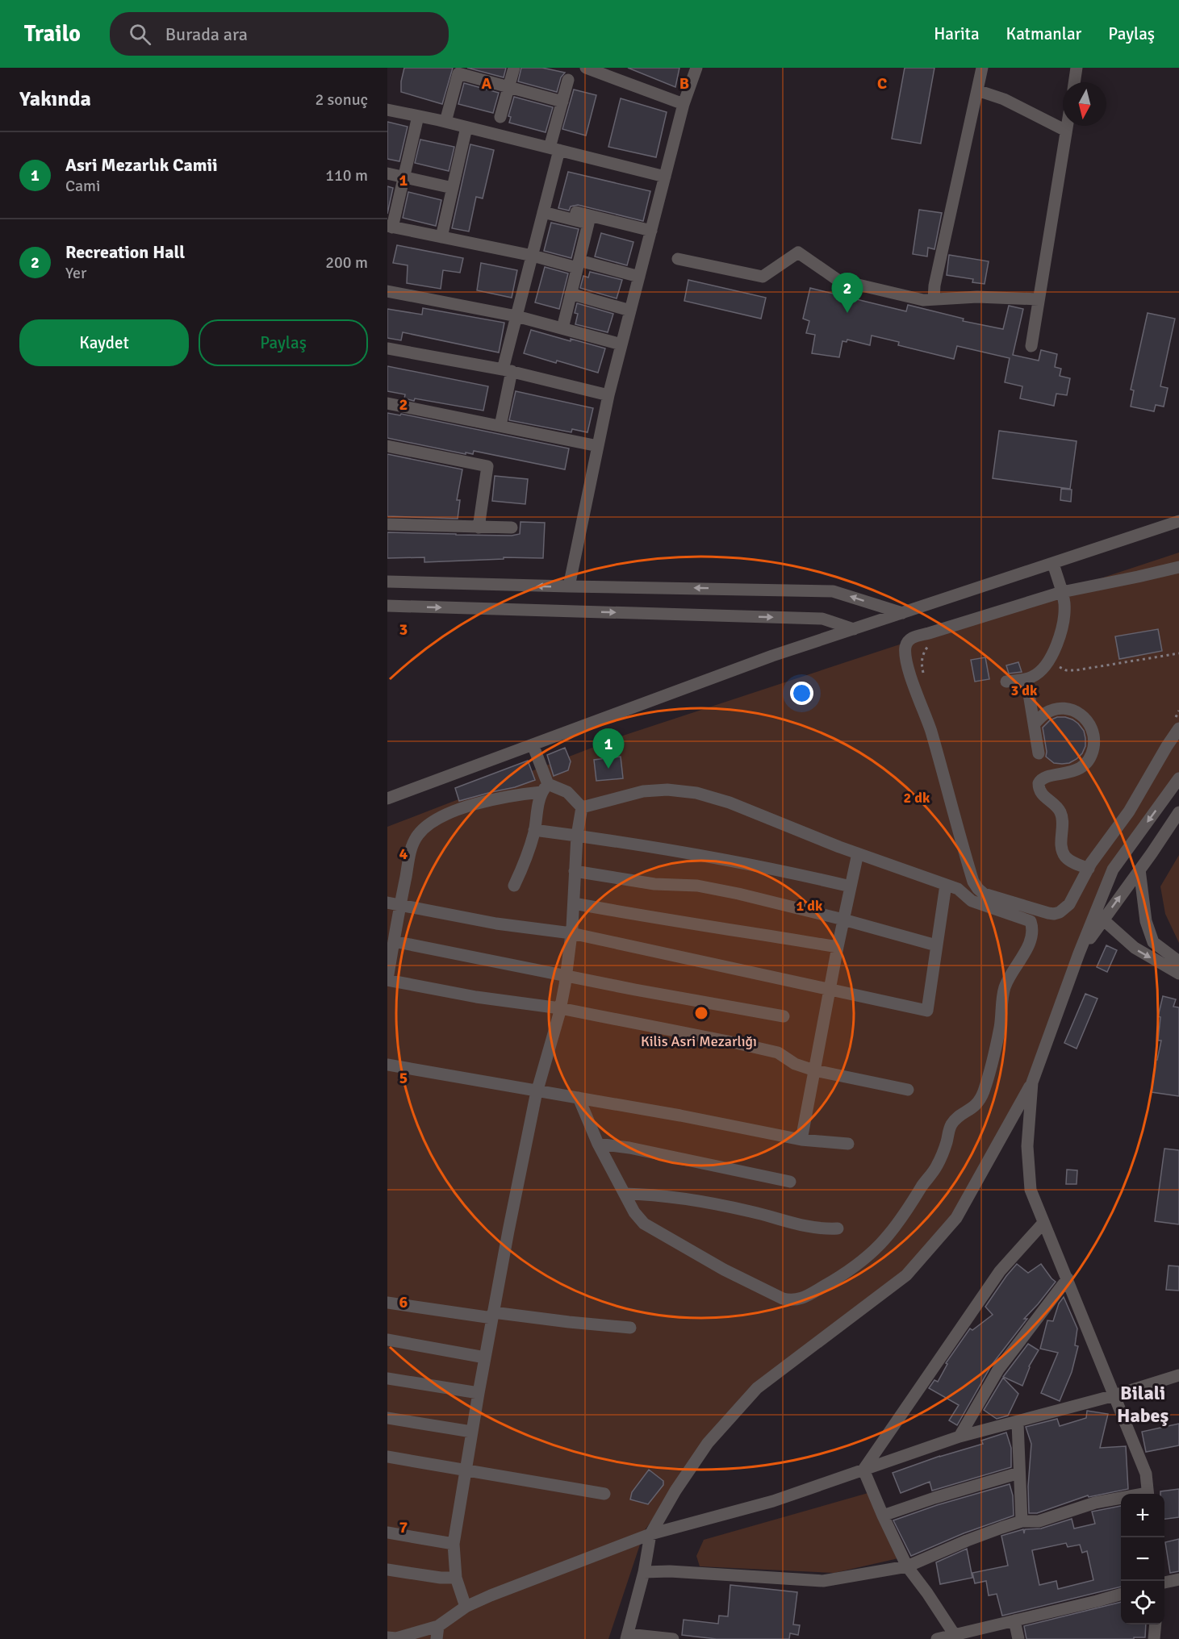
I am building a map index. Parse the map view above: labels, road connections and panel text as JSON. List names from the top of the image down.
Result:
{
  "districts": ["Bilali Habeş"],
  "parks": ["Kilis Asri Mezarlığı"],
  "north": "bottom",
  "page": {
    "header": "Trailo",
    "search": "Burada ara",
    "nav": ["Harita", "Katmanlar", "Paylaş"],
    "heading": ["Yakında", "2 sonuç"],
    "list": [
      {
        "mark": "1",
        "name": "Asri Mezarlık Camii",
        "note": "Cami",
        "value": "110 m"
      },
      {
        "mark": "2",
        "name": "Recreation Hall",
        "note": "Yer",
        "value": "200 m"
      }
    ],
    "pins": ["2", "1"],
    "buttons": ["Kaydet", "Paylaş"],
    "map_buttons": ["+", "−"]
  },
  "grid": {
    "columns": ["A", "B", "C"],
    "rows": [
      "1",
      "2",
      "3",
      "4",
      "5",
      "6",
      "7"
    ]
  },
  "rings": ["3 dk", "2 dk", "1 dk"]
}
